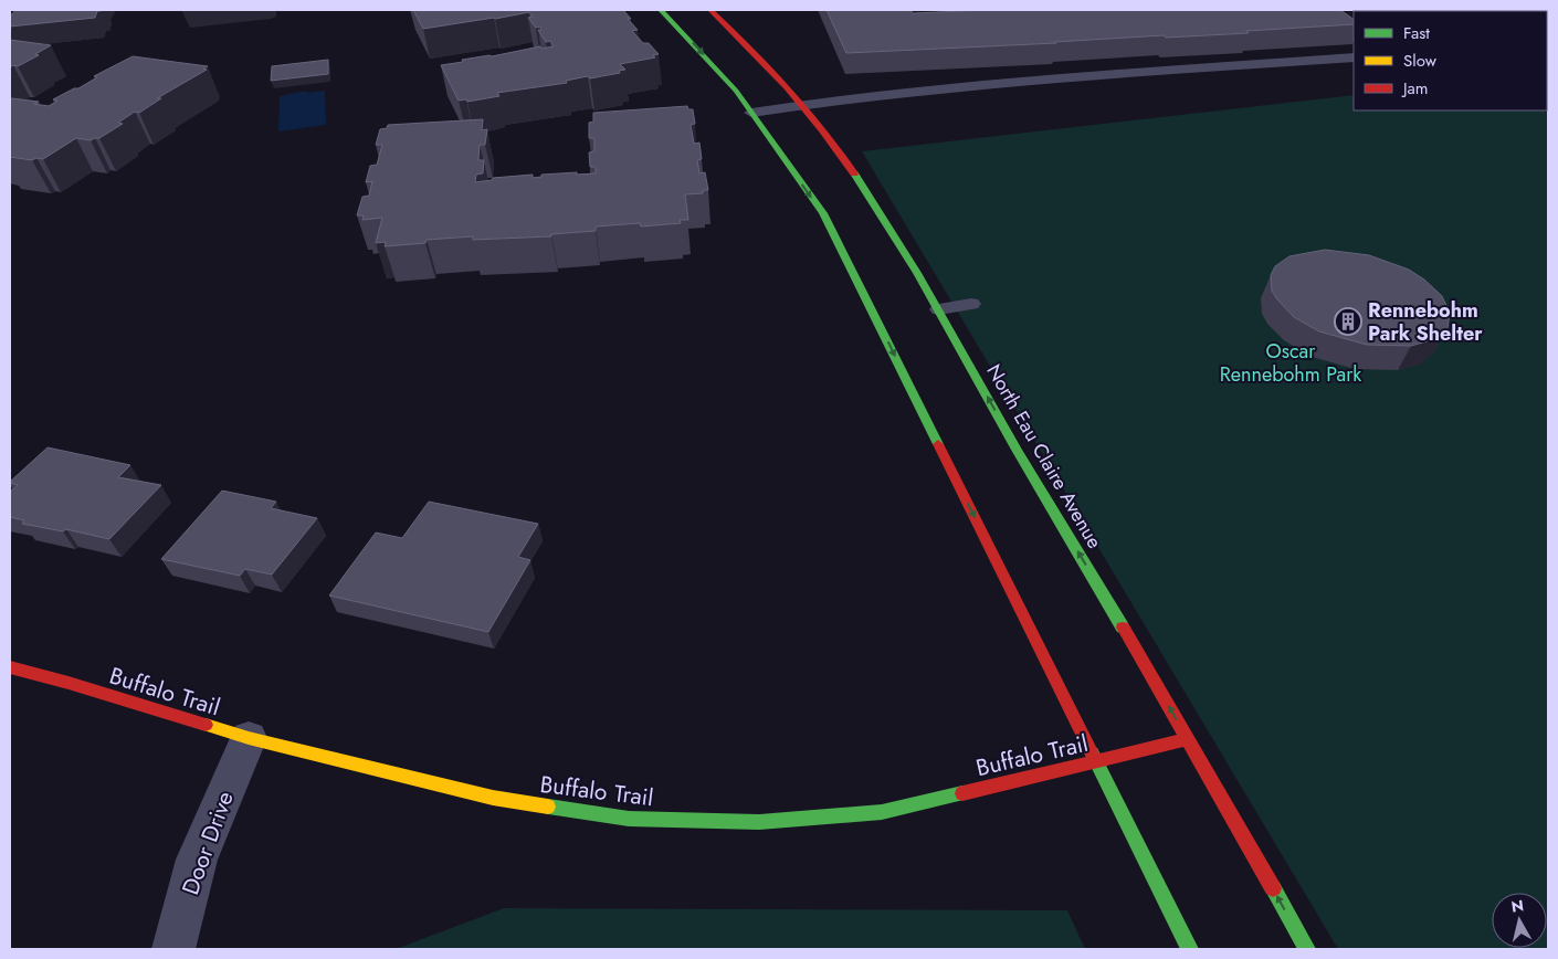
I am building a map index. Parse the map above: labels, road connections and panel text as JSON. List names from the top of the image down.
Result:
{
  "streets": {
    "street": ["North Eau Claire Avenue", "Buffalo Trail", "Door Drive"]
  },
  "crossings": [
    ["North Eau Claire Avenue", "Buffalo Trail"],
    ["Buffalo Trail", "Door Drive"]
  ],
  "parks": ["Oscar Rennebohm Park"],
  "places": {
    "building": ["Rennebohm Park Shelter"]
  },
  "legend": ["Fast", "Slow", "Jam"],
  "north": "top"
}
